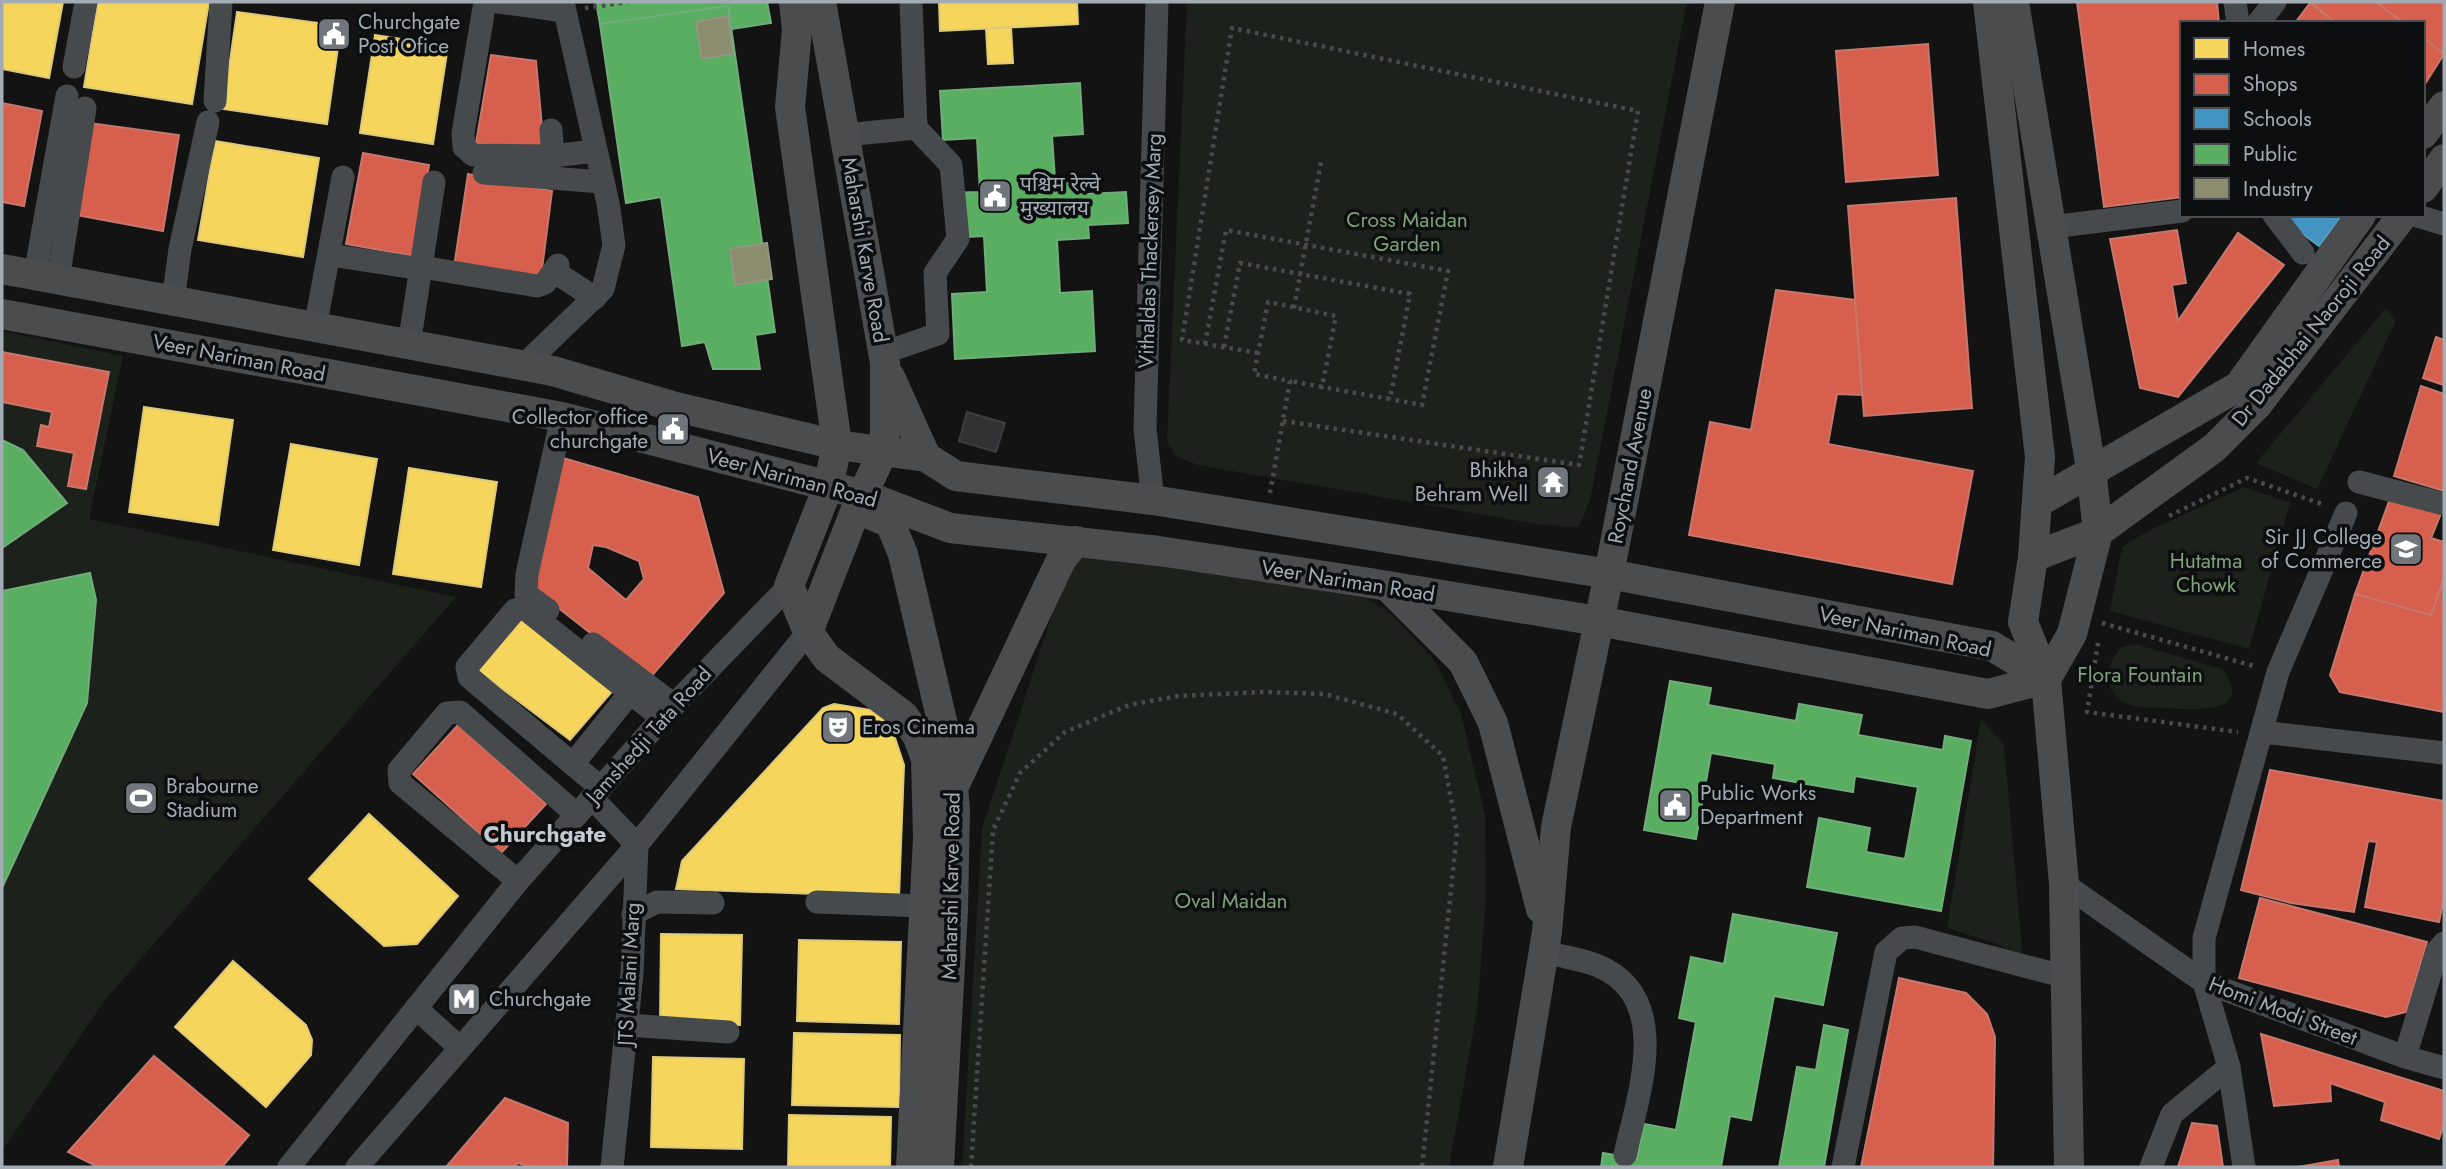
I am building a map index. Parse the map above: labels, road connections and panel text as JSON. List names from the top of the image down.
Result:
{
  "streets": {
    "main road": [
      "Maharshi Karve Road",
      "Dr Dadabhai Naoroji Road",
      "Veer Nariman Road",
      "Roychand Avenue",
      "Jamshedji Tata Road"
    ],
    "street": ["Vithaldas Thackersey Marg", "JTS Malani Marg", "Homi Modi Street"]
  },
  "crossings": [
    ["Maharshi Karve Road", "Veer Nariman Road"],
    ["Vithaldas Thackersey Marg", "Veer Nariman Road"],
    ["Veer Nariman Road", "Roychand Avenue"],
    ["Veer Nariman Road", "Jamshedji Tata Road"]
  ],
  "districts": ["Churchgate"],
  "parks": [
    "Cross Maidan Garden",
    "Hutatma Chowk",
    "Flora Fountain",
    "Oval Maidan"
  ],
  "places": {
    "public building": [
      "Churchgate Post Ofice",
      "पश्चिम रेल्वे मुख्यालय",
      "Collector office churchgate",
      "Public Works Department"
    ],
    "temple": ["Bhikha Behram Well"],
    "school or university": ["Sir JJ College of Commerce"],
    "theatre": ["Eros Cinema"],
    "sports": ["Brabourne Stadium"],
    "metro station": ["Churchgate"]
  },
  "legend": [
    "Homes",
    "Shops",
    "Schools",
    "Public",
    "Industry"
  ]
}
